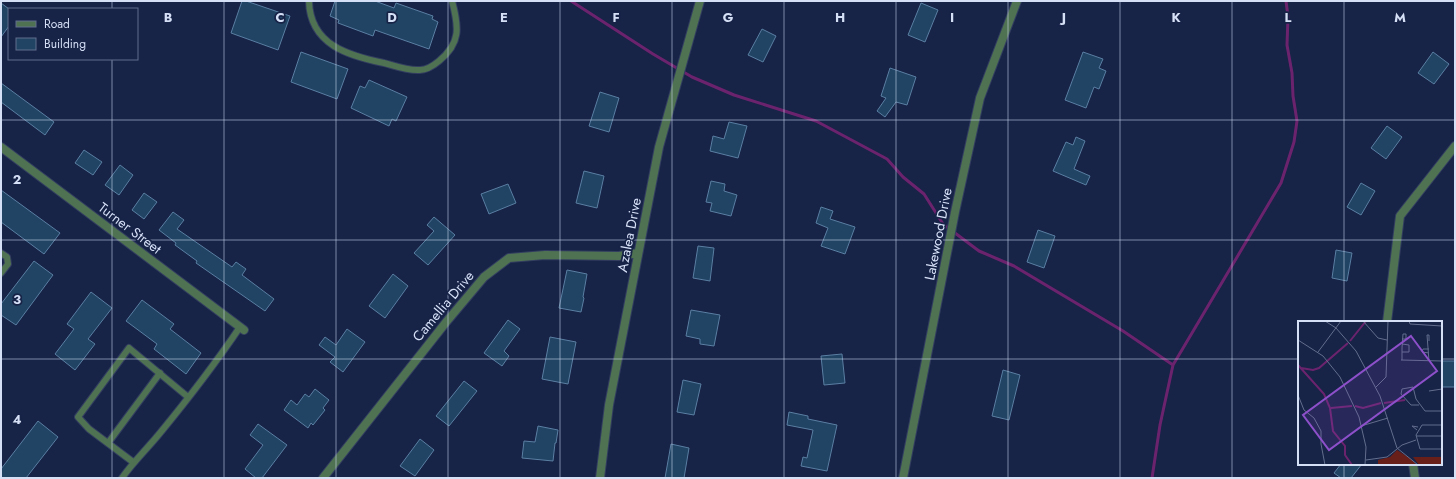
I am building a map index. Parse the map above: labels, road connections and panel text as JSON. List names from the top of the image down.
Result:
{
  "streets": {
    "street": [
      "Turner Street",
      "Lakewood Drive",
      "Azalea Drive",
      "Camellia Drive"
    ]
  },
  "crossings": [
    ["Azalea Drive", "Camellia Drive"]
  ],
  "legend": ["Road", "Building"],
  "grid": {
    "columns": [
      "B",
      "C",
      "D",
      "E",
      "F",
      "G",
      "H",
      "I",
      "J",
      "K",
      "L",
      "M"
    ],
    "rows": ["2", "3", "4"]
  }
}
